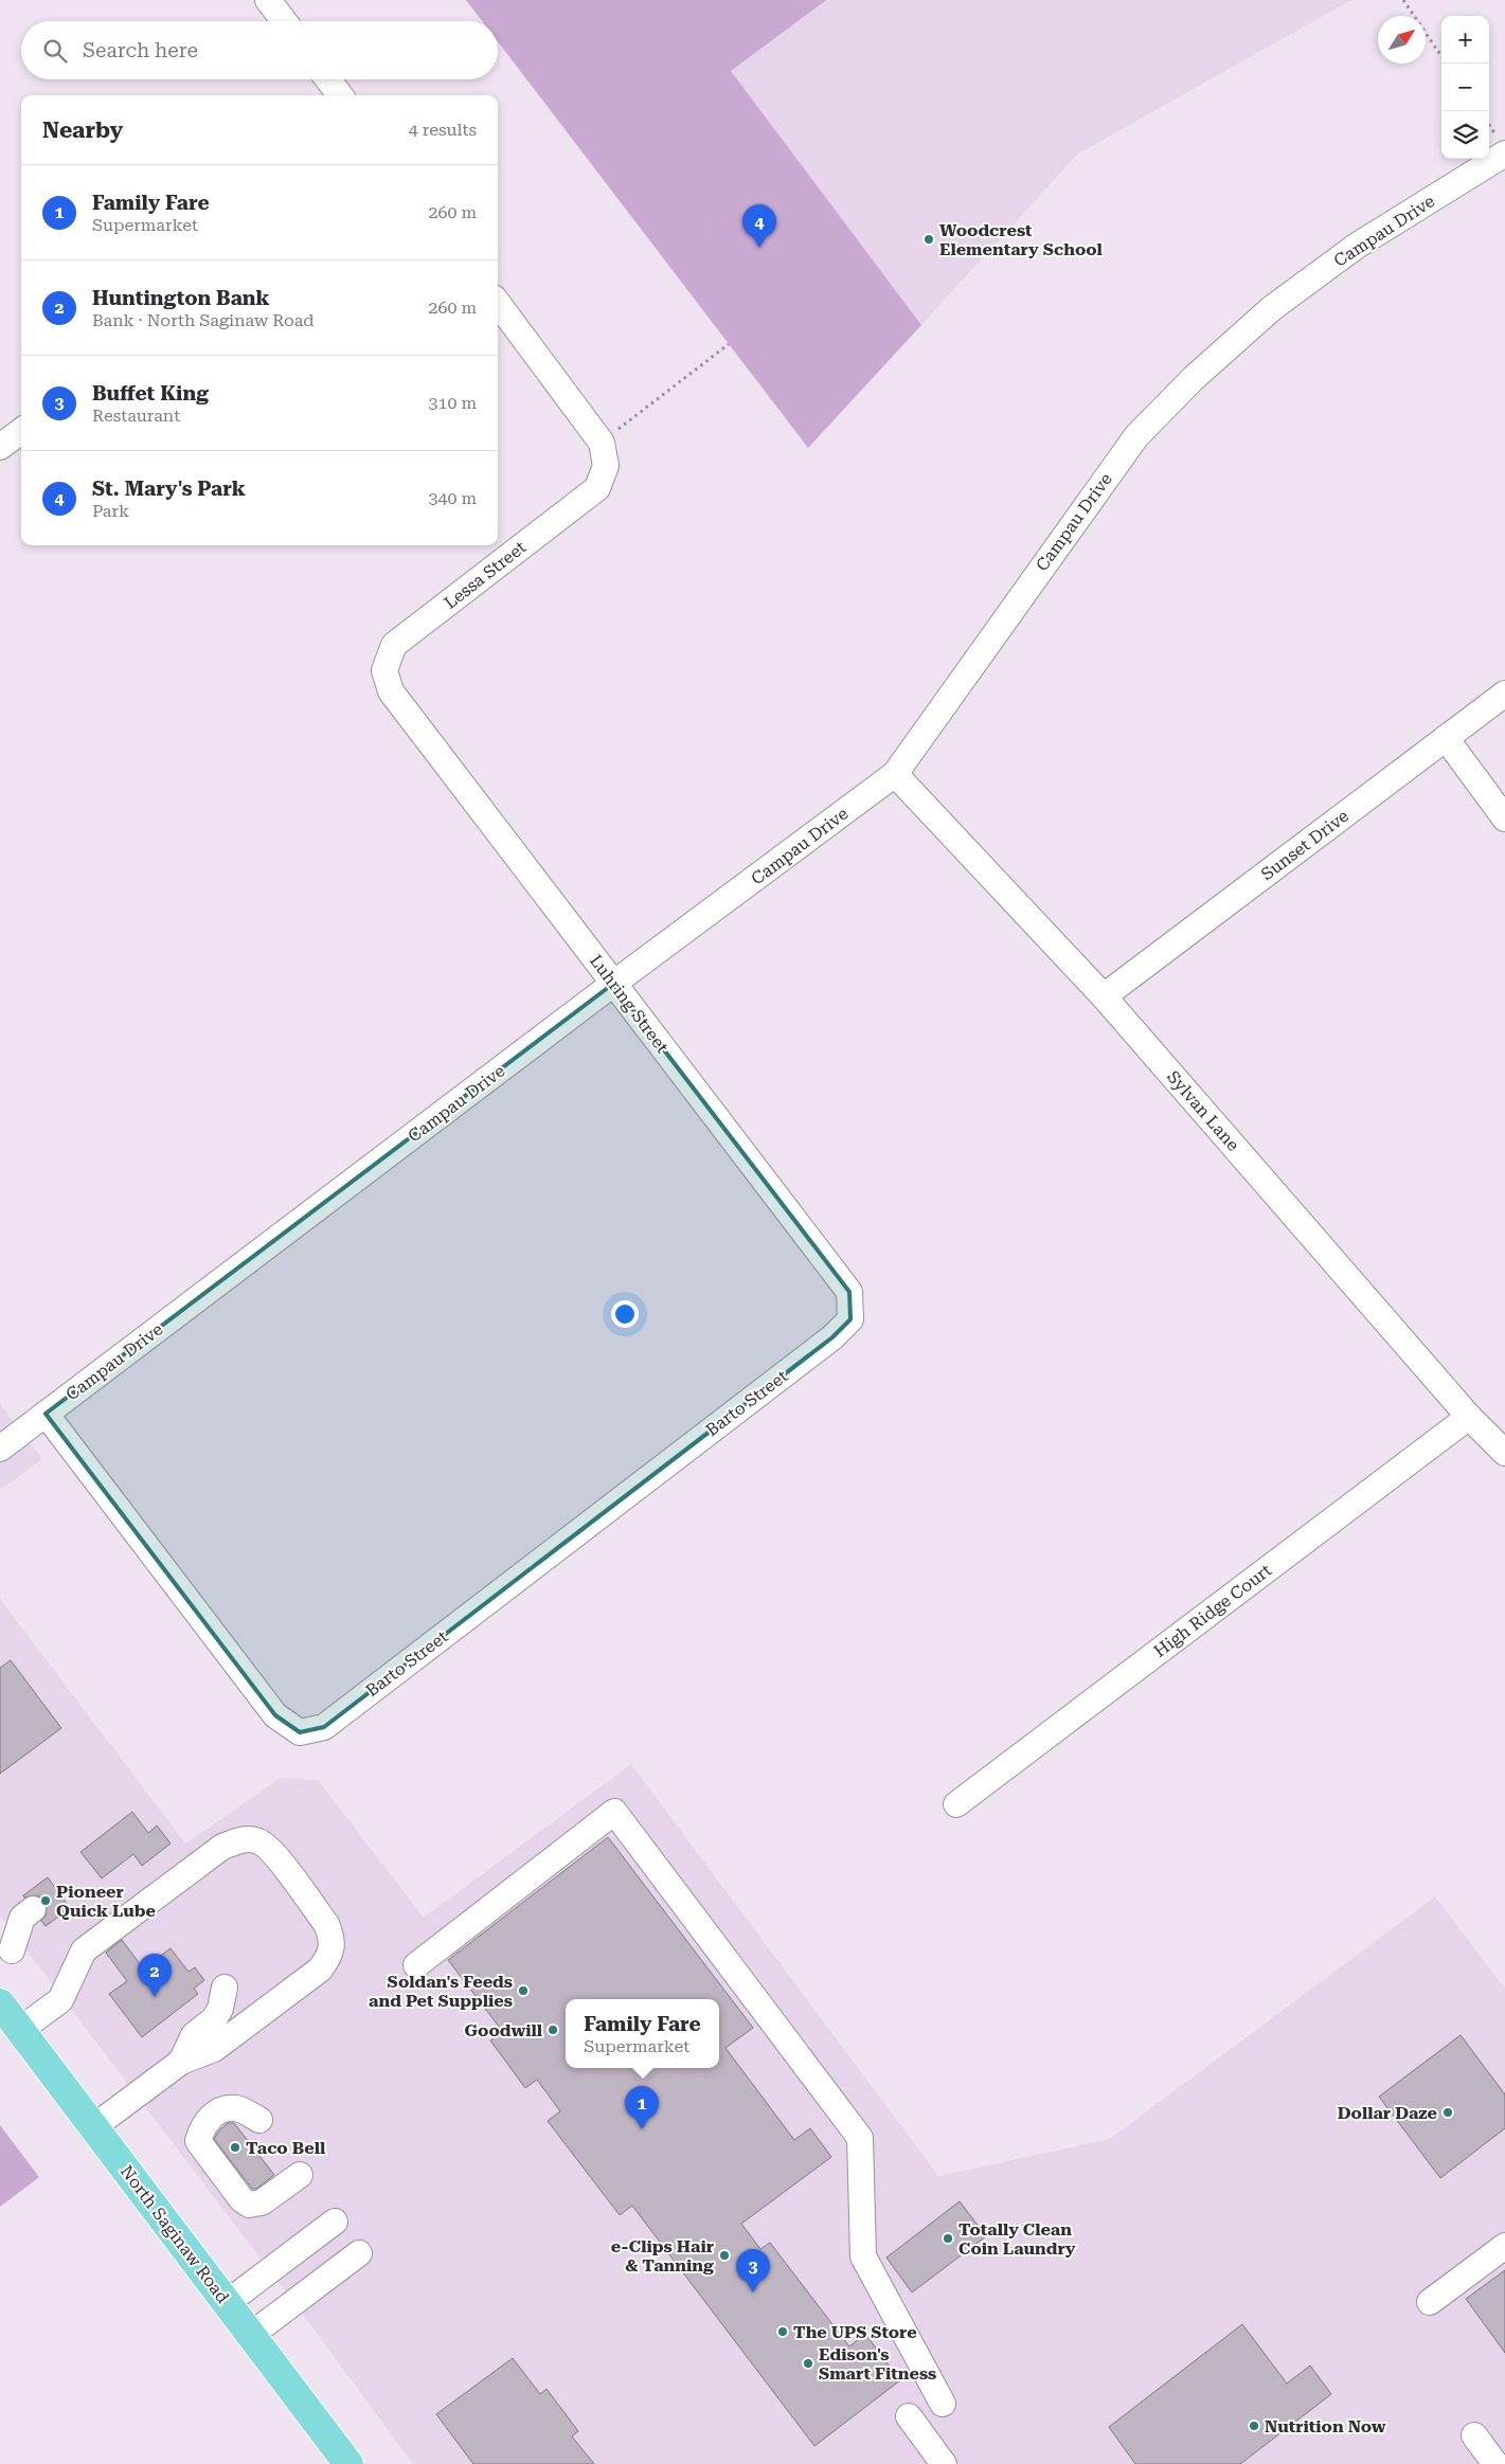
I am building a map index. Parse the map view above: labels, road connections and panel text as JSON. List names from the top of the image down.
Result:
{
  "streets": {
    "main road": ["North Saginaw Road"],
    "street": [
      "Campau Drive",
      "Lessa Street",
      "Sunset Drive",
      "Luhring Street",
      "Sylvan Lane",
      "Barto Street",
      "High Ridge Court"
    ]
  },
  "crossings": [
    ["Campau Drive", "Luhring Street"],
    ["Campau Drive", "Sylvan Lane"],
    ["Campau Drive", "Barto Street"],
    ["Lessa Street", "Luhring Street"],
    ["Sunset Drive", "Sylvan Lane"],
    ["Luhring Street", "Barto Street"],
    ["Sylvan Lane", "High Ridge Court"]
  ],
  "places": [
    "Woodcrest Elementary School",
    "Pioneer Quick Lube",
    "Soldan's Feeds and Pet Supplies",
    "Goodwill",
    "Dollar Daze",
    "Taco Bell",
    "Totally Clean Coin Laundry",
    "e-Clips Hair & Tanning",
    "The UPS Store",
    "Edison's Smart Fitness",
    "Nutrition Now"
  ],
  "north": "top right",
  "page": {
    "map_buttons": ["+", "−"],
    "search": "Search here",
    "heading": ["Nearby", "4 results"],
    "list": [
      {
        "mark": "1",
        "name": "Family Fare",
        "note": "Supermarket",
        "value": "260 m"
      },
      {
        "mark": "2",
        "name": "Huntington Bank",
        "note": "Bank · North Saginaw Road",
        "value": "260 m"
      },
      {
        "mark": "3",
        "name": "Buffet King",
        "note": "Restaurant",
        "value": "310 m"
      },
      {
        "mark": "4",
        "name": "St. Mary's Park",
        "note": "Park",
        "value": "340 m"
      }
    ],
    "pins": [
      "4",
      "2",
      "1",
      "3"
    ],
    "popup": ["Family Fare", "Supermarket"]
  }
}
